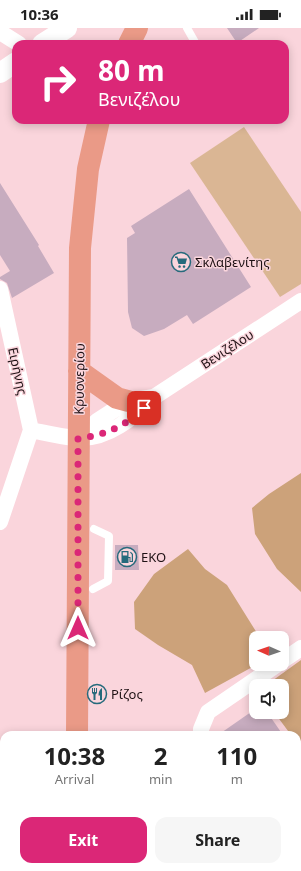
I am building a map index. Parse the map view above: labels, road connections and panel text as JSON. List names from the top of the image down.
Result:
{
  "streets": {
    "main road": ["Κρυονερίου"],
    "street": ["Βενιζέλου", "Ειρήνης"]
  },
  "crossings": [
    ["Βενιζέλου", "Κρυονερίου"]
  ],
  "places": {
    "supermarket": ["Σκλαβενίτης"],
    "fuel station": ["EKO"],
    "restaurant": ["Ρίζος"]
  },
  "north": "left",
  "page": {
    "status": "10:36",
    "turn": ["80 m", "Βενιζέλου"],
    "eta": [
      "10:38",
      "Arrival",
      "2",
      "min",
      "110",
      "m"
    ],
    "buttons": ["Exit", "Share"]
  }
}
